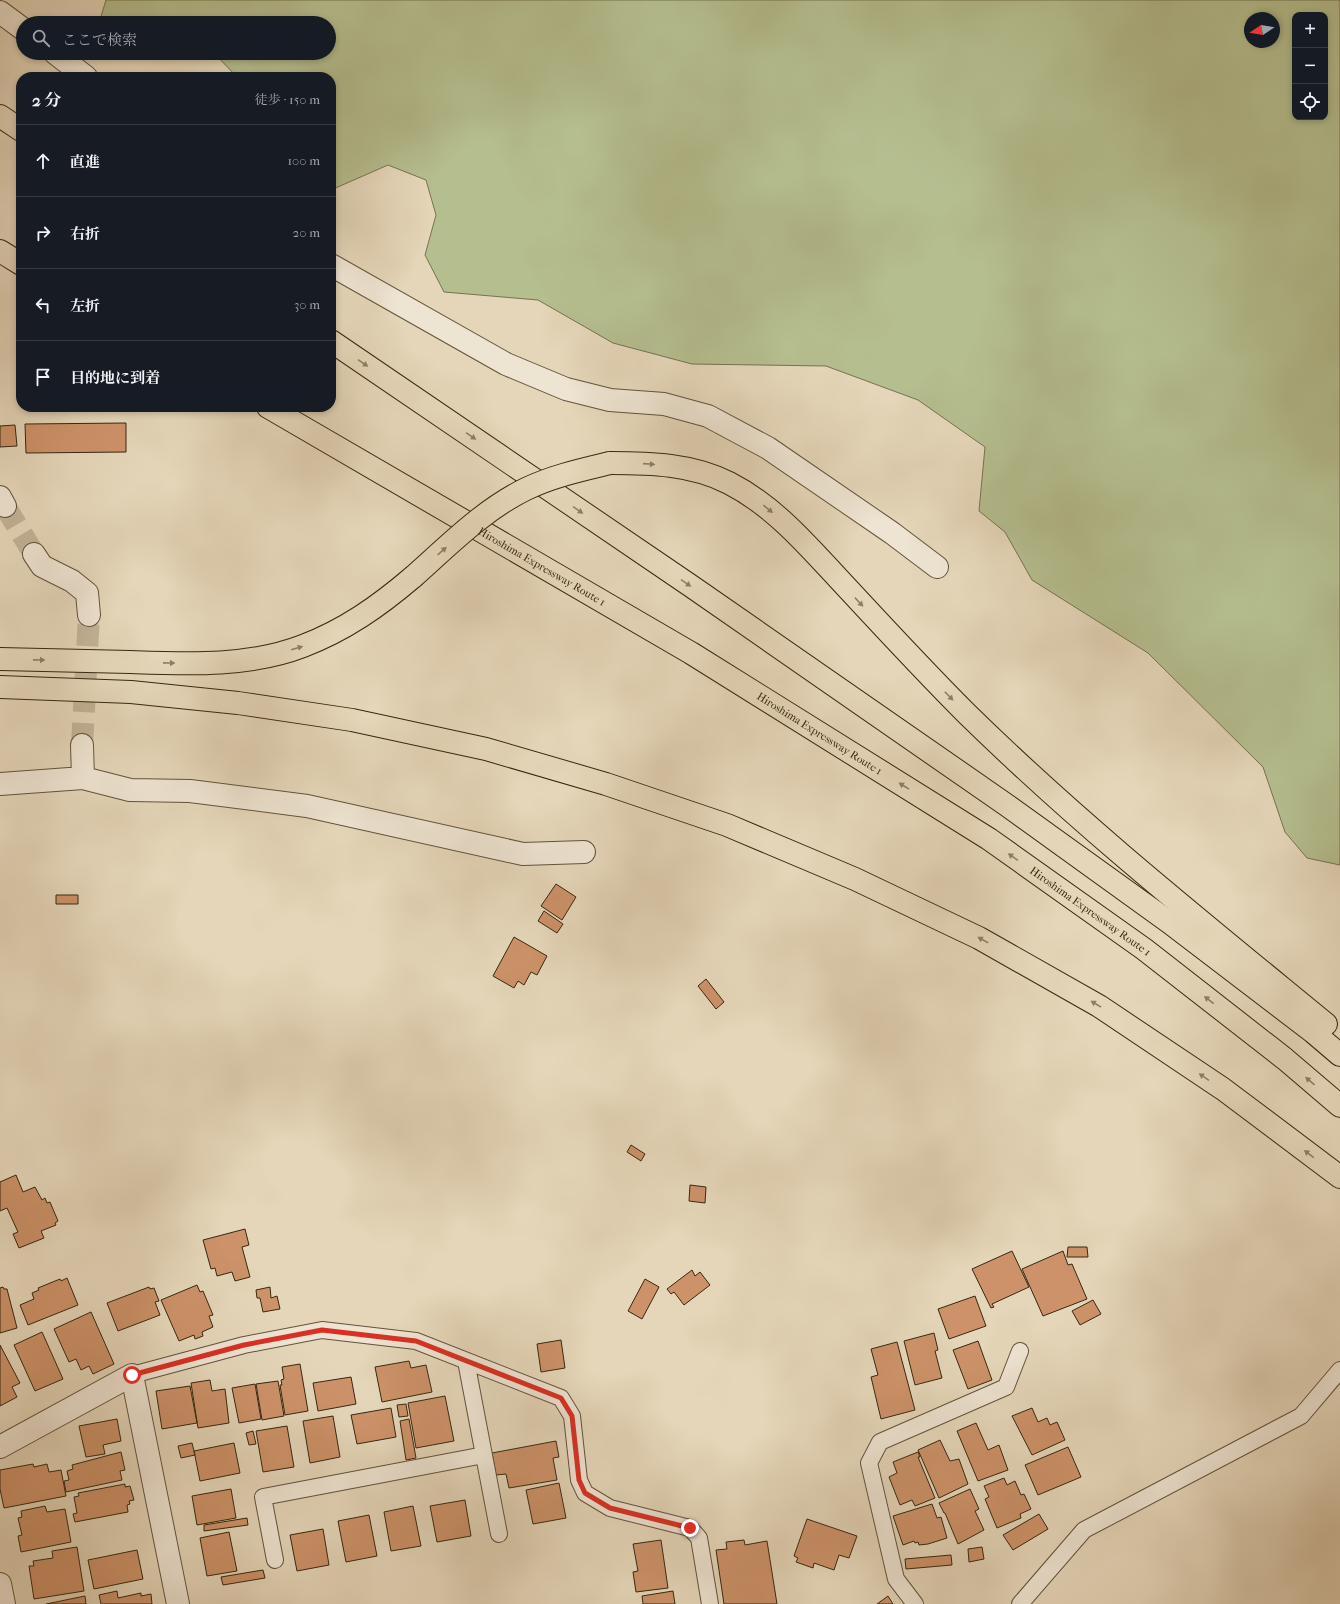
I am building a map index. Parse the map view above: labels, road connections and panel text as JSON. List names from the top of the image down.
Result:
{
  "streets": {
    "highway": ["Hiroshima Expressway Route 1"]
  },
  "north": "left",
  "page": {
    "map_buttons": ["+", "−"],
    "search": "ここで検索",
    "heading": ["2 分", "徒歩 · 150 m"],
    "list": [
      ["直進", "100 m"],
      ["右折", "20 m"],
      ["左折", "30 m"],
      "目的地に到着"
    ]
  }
}
